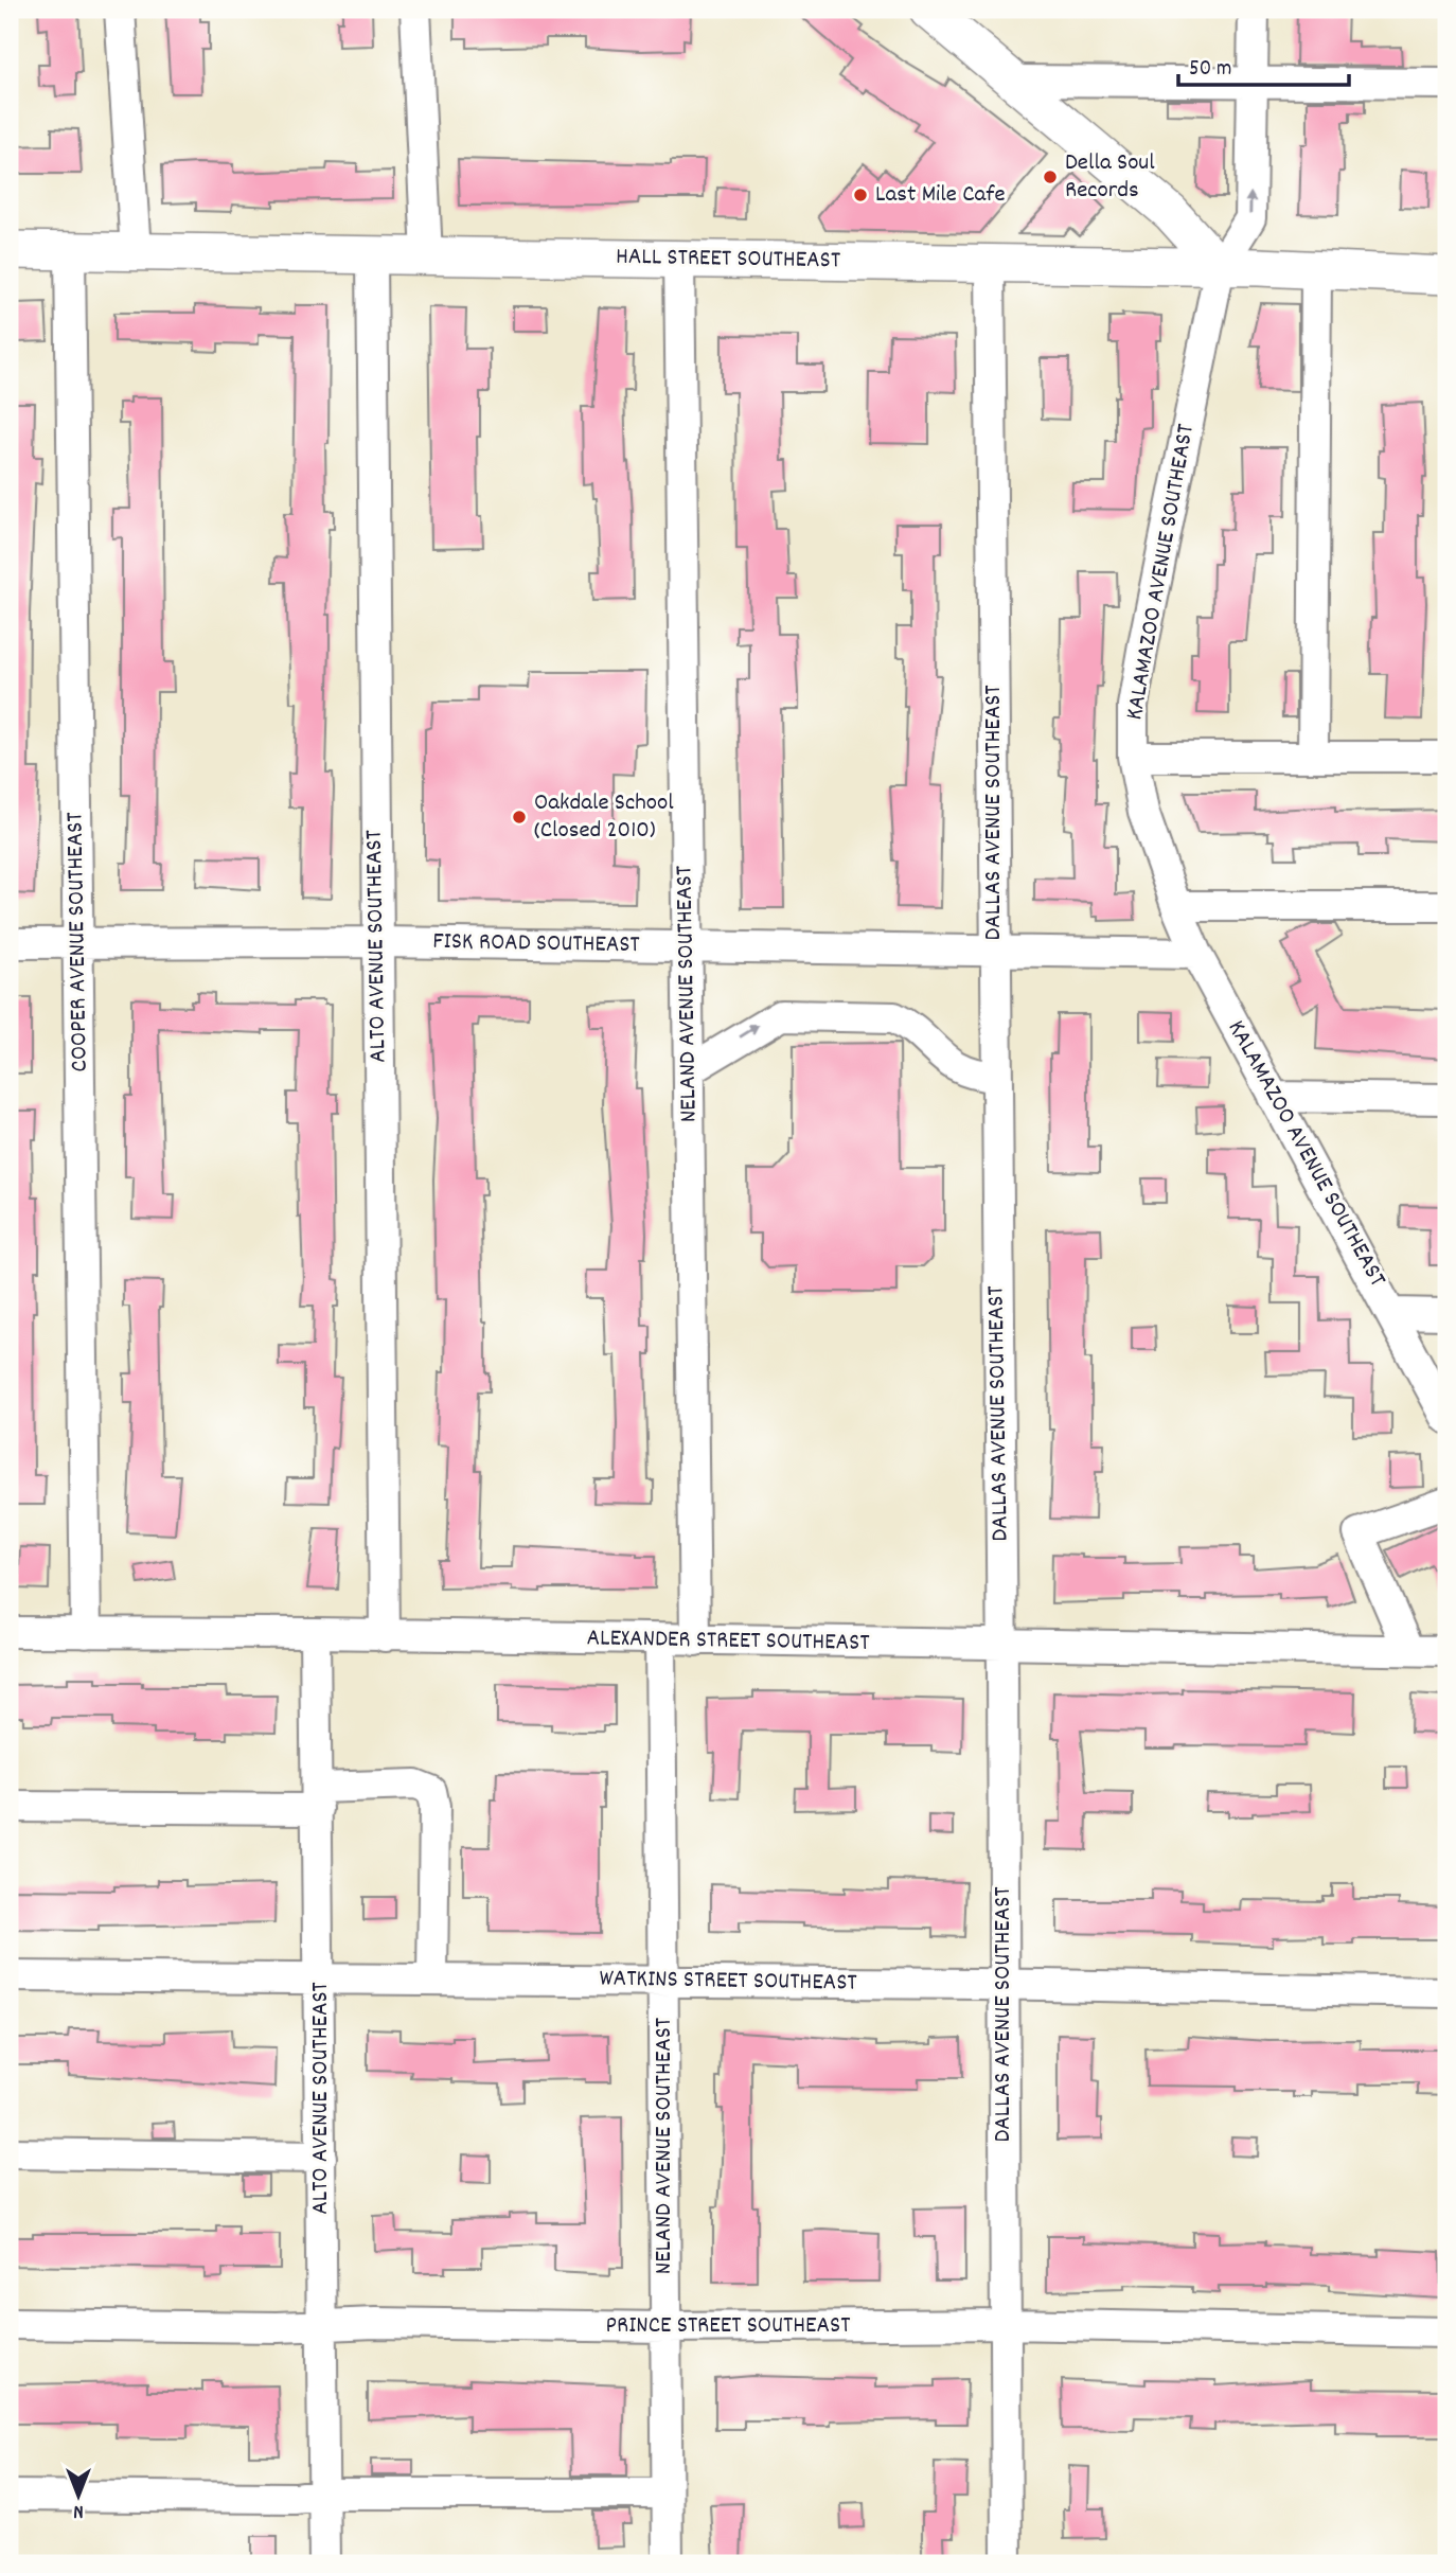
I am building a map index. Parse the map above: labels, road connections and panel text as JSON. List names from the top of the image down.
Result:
{
  "streets": {
    "main road": ["HALL STREET SOUTHEAST"],
    "street": [
      "KALAMAZOO AVENUE SOUTHEAST",
      "DALLAS AVENUE SOUTHEAST",
      "COOPER AVENUE SOUTHEAST",
      "FISK ROAD SOUTHEAST",
      "ALTO AVENUE SOUTHEAST",
      "NELAND AVENUE SOUTHEAST",
      "ALEXANDER STREET SOUTHEAST",
      "WATKINS STREET SOUTHEAST",
      "PRINCE STREET SOUTHEAST"
    ]
  },
  "crossings": [
    ["HALL STREET SOUTHEAST", "KALAMAZOO AVENUE SOUTHEAST"],
    ["HALL STREET SOUTHEAST", "DALLAS AVENUE SOUTHEAST"],
    ["HALL STREET SOUTHEAST", "COOPER AVENUE SOUTHEAST"],
    ["HALL STREET SOUTHEAST", "ALTO AVENUE SOUTHEAST"],
    ["HALL STREET SOUTHEAST", "NELAND AVENUE SOUTHEAST"],
    ["KALAMAZOO AVENUE SOUTHEAST", "FISK ROAD SOUTHEAST"],
    ["DALLAS AVENUE SOUTHEAST", "FISK ROAD SOUTHEAST"],
    ["DALLAS AVENUE SOUTHEAST", "ALEXANDER STREET SOUTHEAST"],
    ["DALLAS AVENUE SOUTHEAST", "WATKINS STREET SOUTHEAST"],
    ["DALLAS AVENUE SOUTHEAST", "PRINCE STREET SOUTHEAST"],
    ["COOPER AVENUE SOUTHEAST", "FISK ROAD SOUTHEAST"],
    ["COOPER AVENUE SOUTHEAST", "ALEXANDER STREET SOUTHEAST"],
    ["FISK ROAD SOUTHEAST", "ALTO AVENUE SOUTHEAST"],
    ["FISK ROAD SOUTHEAST", "NELAND AVENUE SOUTHEAST"],
    ["ALTO AVENUE SOUTHEAST", "ALEXANDER STREET SOUTHEAST"],
    ["ALTO AVENUE SOUTHEAST", "WATKINS STREET SOUTHEAST"],
    ["ALTO AVENUE SOUTHEAST", "PRINCE STREET SOUTHEAST"],
    ["NELAND AVENUE SOUTHEAST", "ALEXANDER STREET SOUTHEAST"],
    ["NELAND AVENUE SOUTHEAST", "WATKINS STREET SOUTHEAST"],
    ["NELAND AVENUE SOUTHEAST", "PRINCE STREET SOUTHEAST"]
  ],
  "places": ["Della Soul Records", "Last Mile Cafe", "Oakdale School (Closed 2010)"],
  "scale_bar": "50 m",
  "north": "bottom"
}
